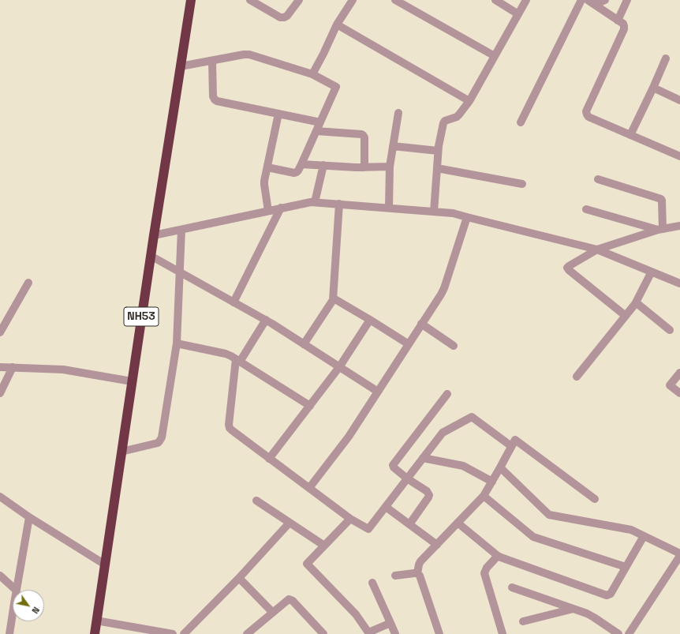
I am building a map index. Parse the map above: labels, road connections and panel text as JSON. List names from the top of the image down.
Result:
{
  "streets": {
    "highway": ["NH53"]
  },
  "north": "bottom right"
}
